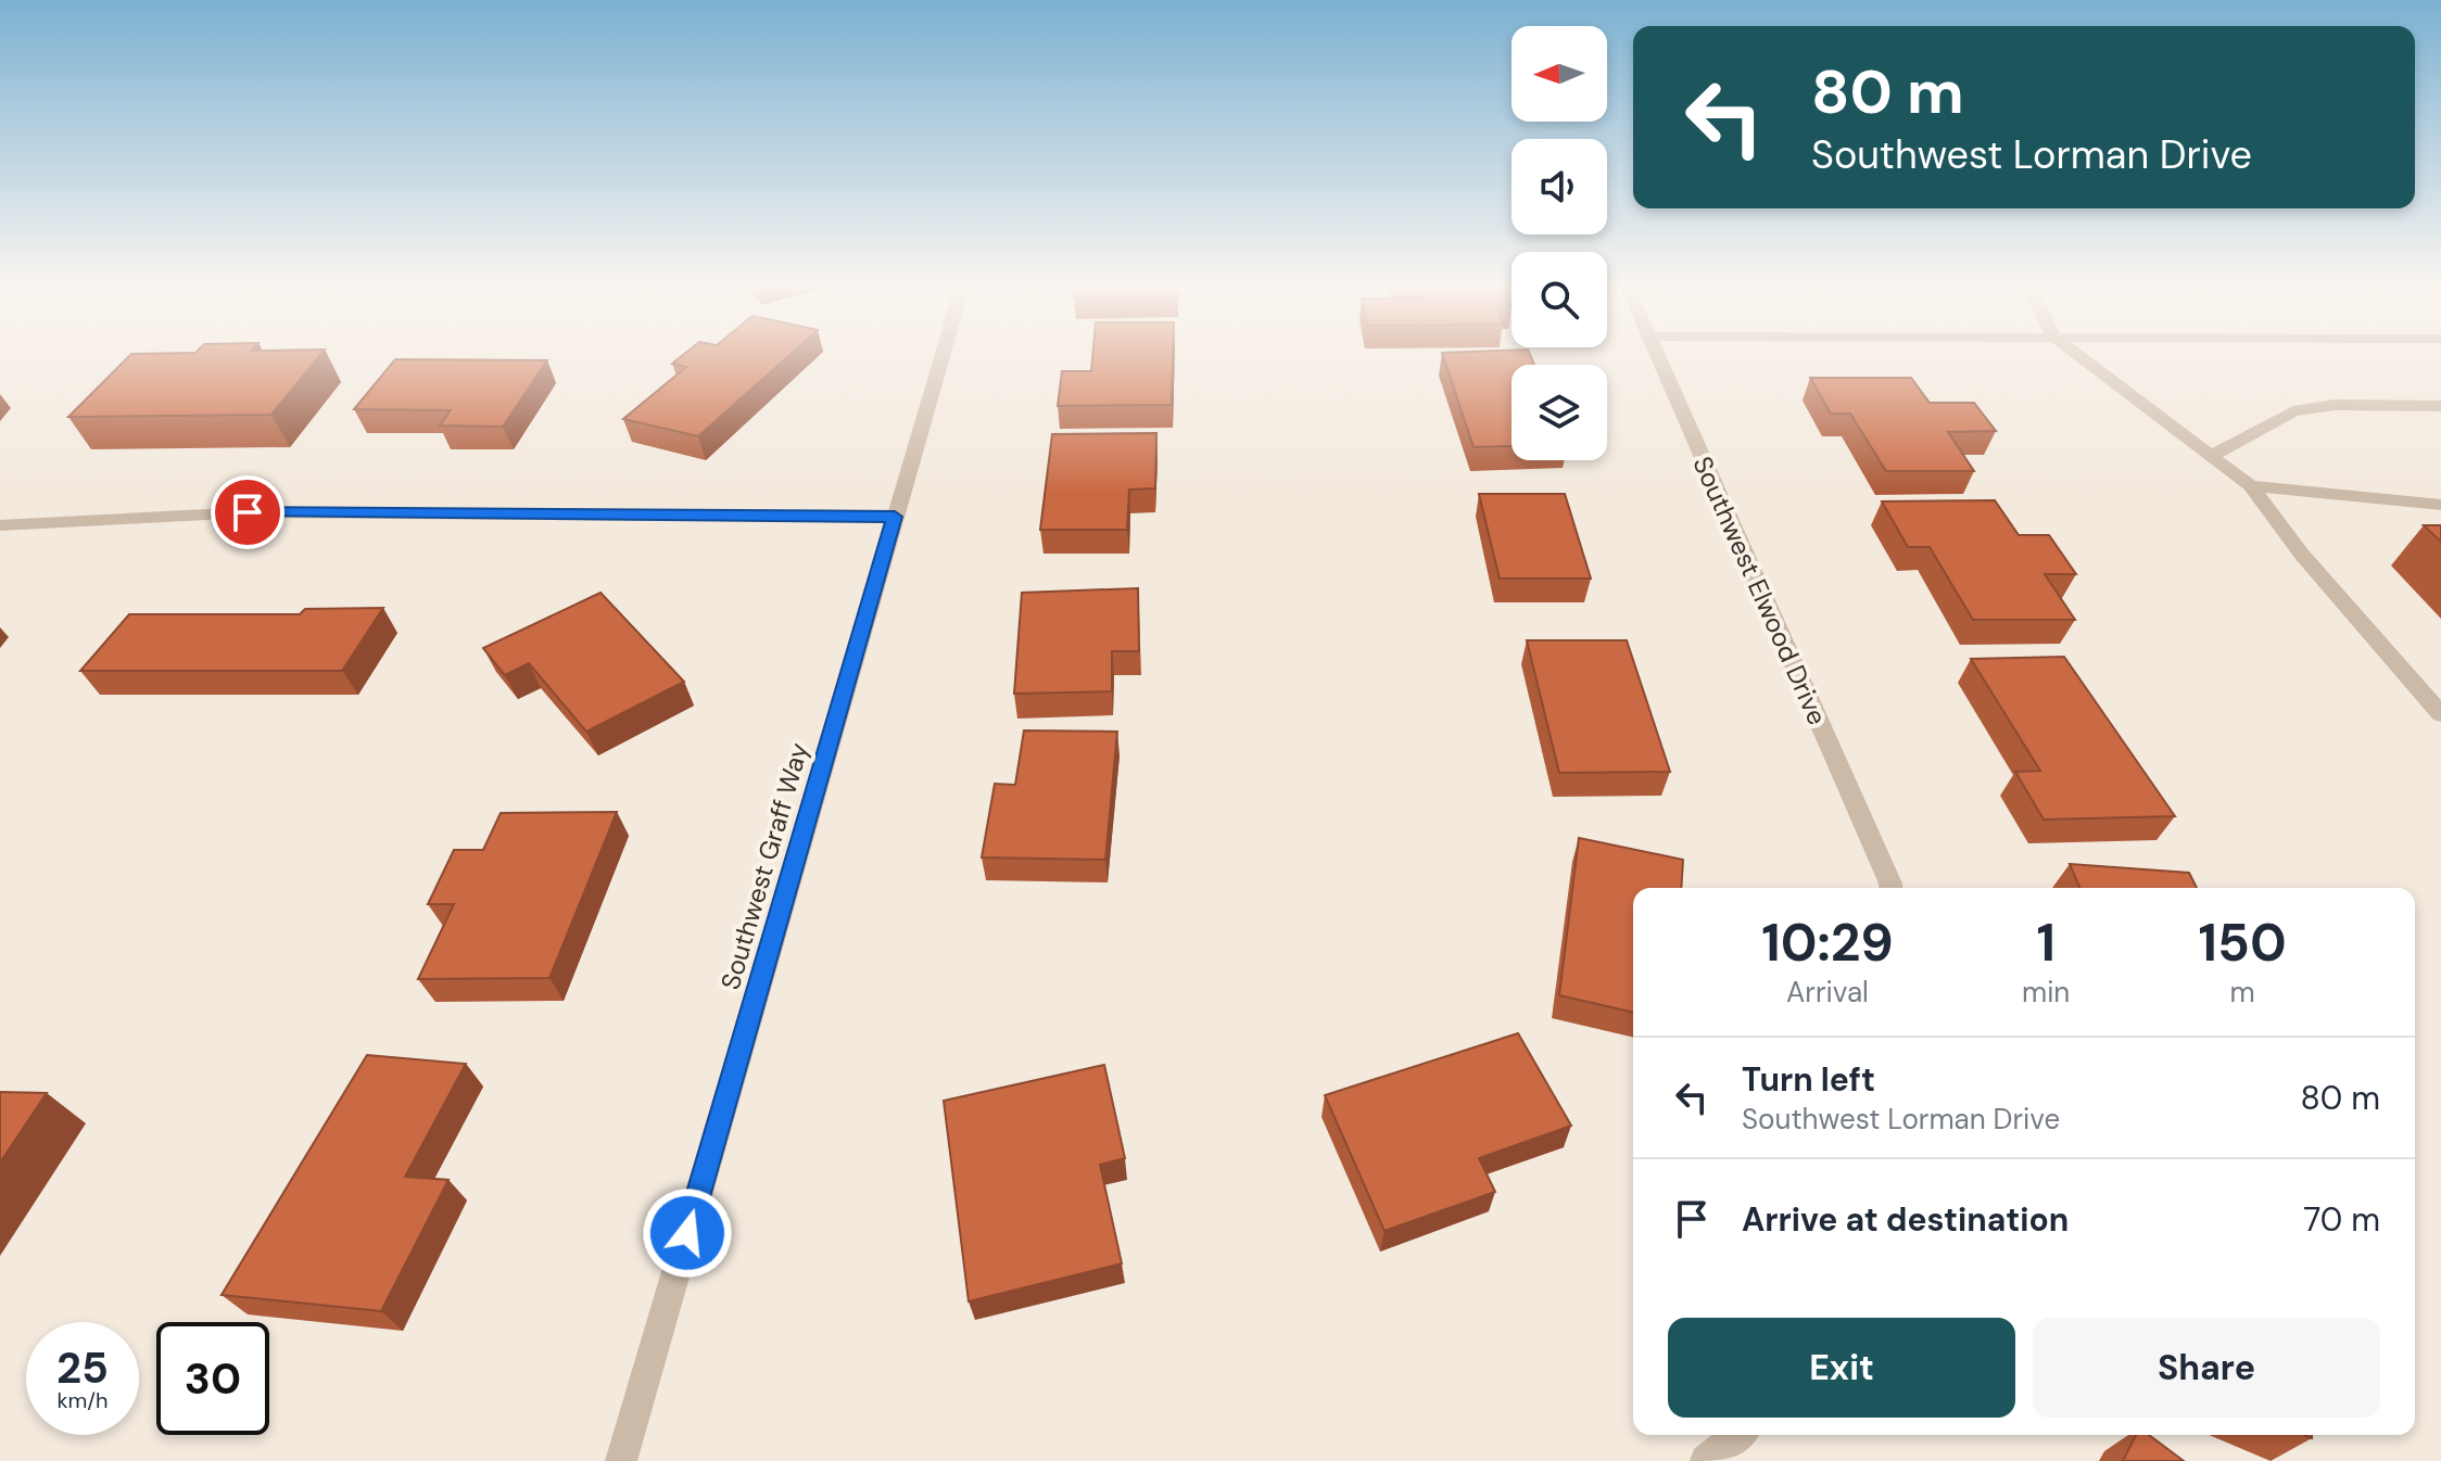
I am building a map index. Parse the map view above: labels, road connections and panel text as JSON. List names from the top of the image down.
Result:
{
  "streets": {
    "street": ["Southwest Elwood Drive", "Southwest Graff Way"]
  },
  "north": "left",
  "page": {
    "turn": ["80 m", "Southwest Lorman Drive"],
    "eta": [
      "10:29",
      "Arrival",
      "1",
      "min",
      "150",
      "m"
    ],
    "list": [
      {
        "name": "Turn left",
        "note": "Southwest Lorman Drive",
        "value": "80 m"
      },
      {
        "name": "Arrive at destination",
        "value": "70 m"
      }
    ],
    "buttons": ["Exit", "Share"],
    "speed": "25 km/h",
    "limit": "30"
  }
}
